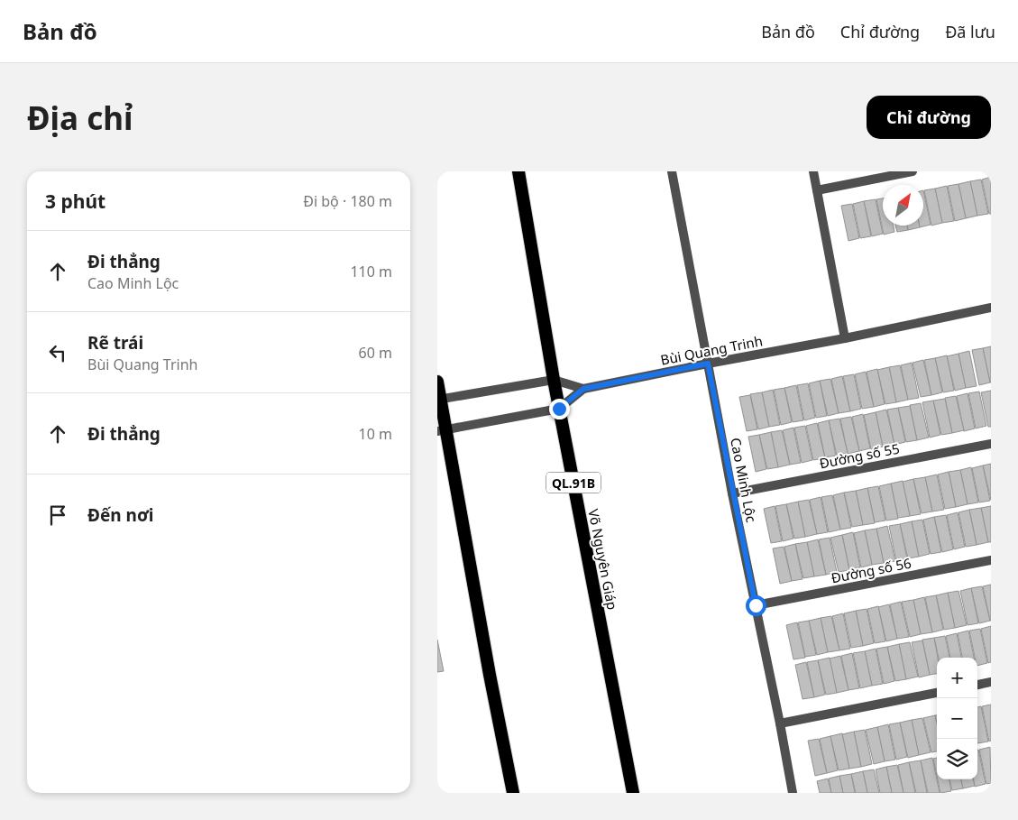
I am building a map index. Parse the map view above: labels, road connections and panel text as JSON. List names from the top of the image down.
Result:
{
  "streets": {
    "highway": ["QL.91B", "Võ Nguyên Giáp"],
    "street": [
      "Bùi Quang Trinh",
      "Đường số 55",
      "Cao Minh Lộc",
      "Đường số 56"
    ]
  },
  "crossings": [
    ["Bùi Quang Trinh", "Cao Minh Lộc"],
    ["Bùi Quang Trinh", "Võ Nguyên Giáp"],
    ["Đường số 55", "Cao Minh Lộc"],
    ["Cao Minh Lộc", "Đường số 56"]
  ],
  "north": "top right",
  "page": {
    "header": "Bản đồ",
    "nav": ["Bản đồ", "Chỉ đường", "Đã lưu"],
    "buttons": "Chỉ đường",
    "title": "Địa chỉ",
    "heading": ["3 phút", "Đi bộ · 180 m"],
    "list": [
      ["Đi thẳng", "Cao Minh Lộc", "110 m"],
      ["Rẽ trái", "Bùi Quang Trinh", "60 m"],
      ["Đi thẳng", "10 m"],
      "Đến nơi"
    ],
    "map_buttons": ["+", "−"]
  }
}
